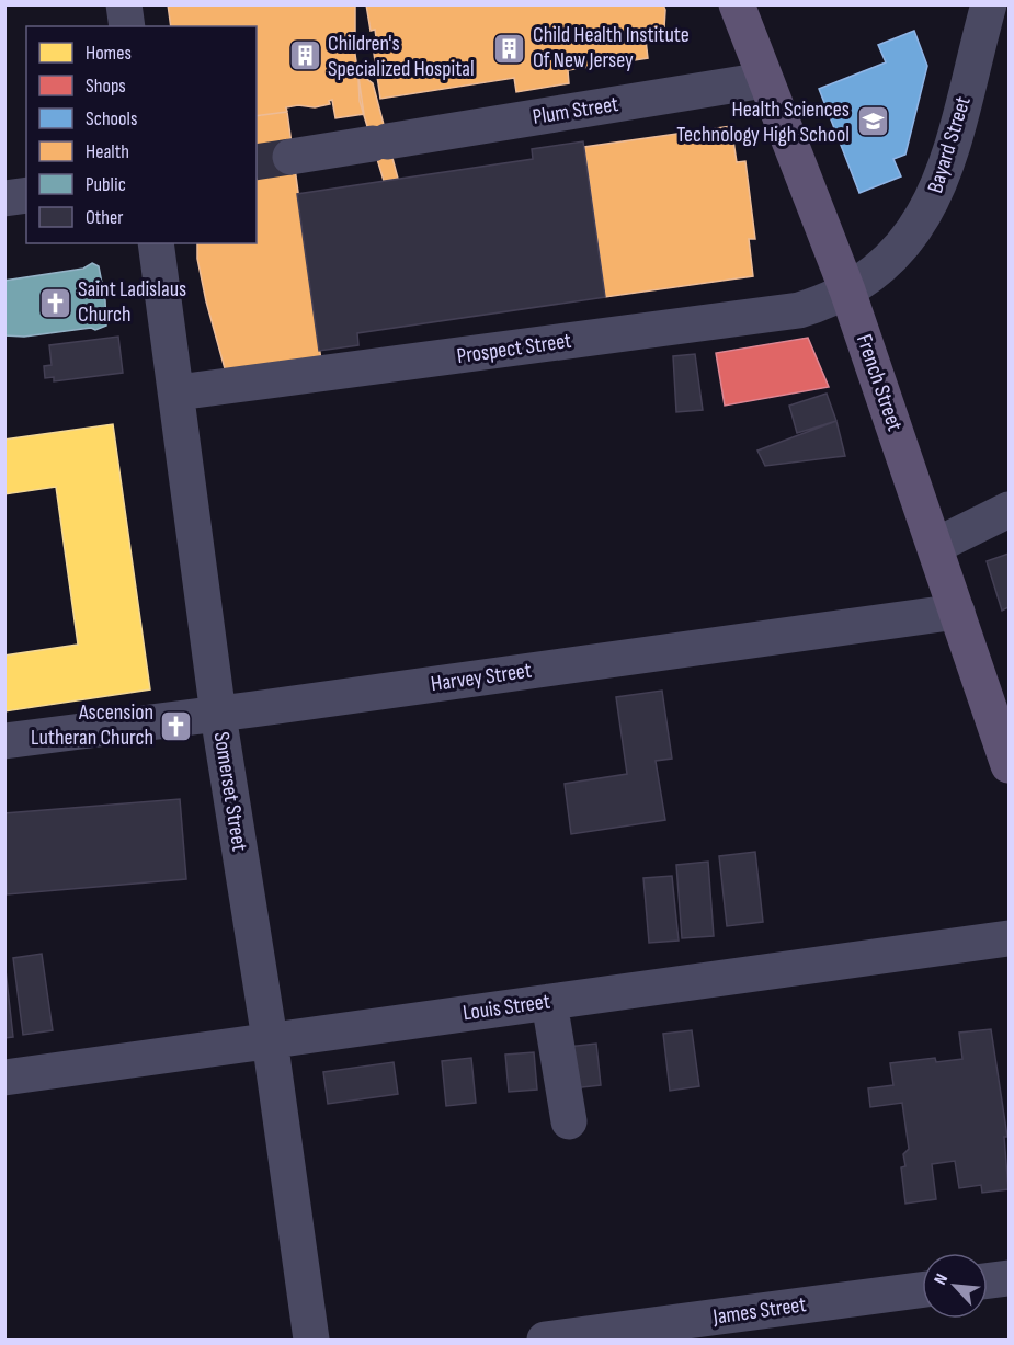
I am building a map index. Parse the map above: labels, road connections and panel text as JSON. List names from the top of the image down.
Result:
{
  "streets": {
    "main road": ["French Street"],
    "street": [
      "Plum Street",
      "Bayard Street",
      "Prospect Street",
      "Harvey Street",
      "Somerset Street",
      "Louis Street",
      "James Street"
    ]
  },
  "crossings": [
    ["Plum Street", "French Street"],
    ["Bayard Street", "Prospect Street"],
    ["Bayard Street", "French Street"],
    ["Prospect Street", "French Street"],
    ["Prospect Street", "Somerset Street"],
    ["French Street", "Harvey Street"],
    ["Harvey Street", "Somerset Street"],
    ["Somerset Street", "Louis Street"]
  ],
  "places": {
    "building": ["Child Health Institute Of New Jersey", "Children's Specialized Hospital"],
    "school or university": ["Health Sciences Technology High School"],
    "church": ["Saint Ladislaus Church", "Ascension Lutheran Church"]
  },
  "legend": [
    "Homes",
    "Shops",
    "Schools",
    "Health",
    "Public",
    "Other"
  ],
  "north": "top left"
}
